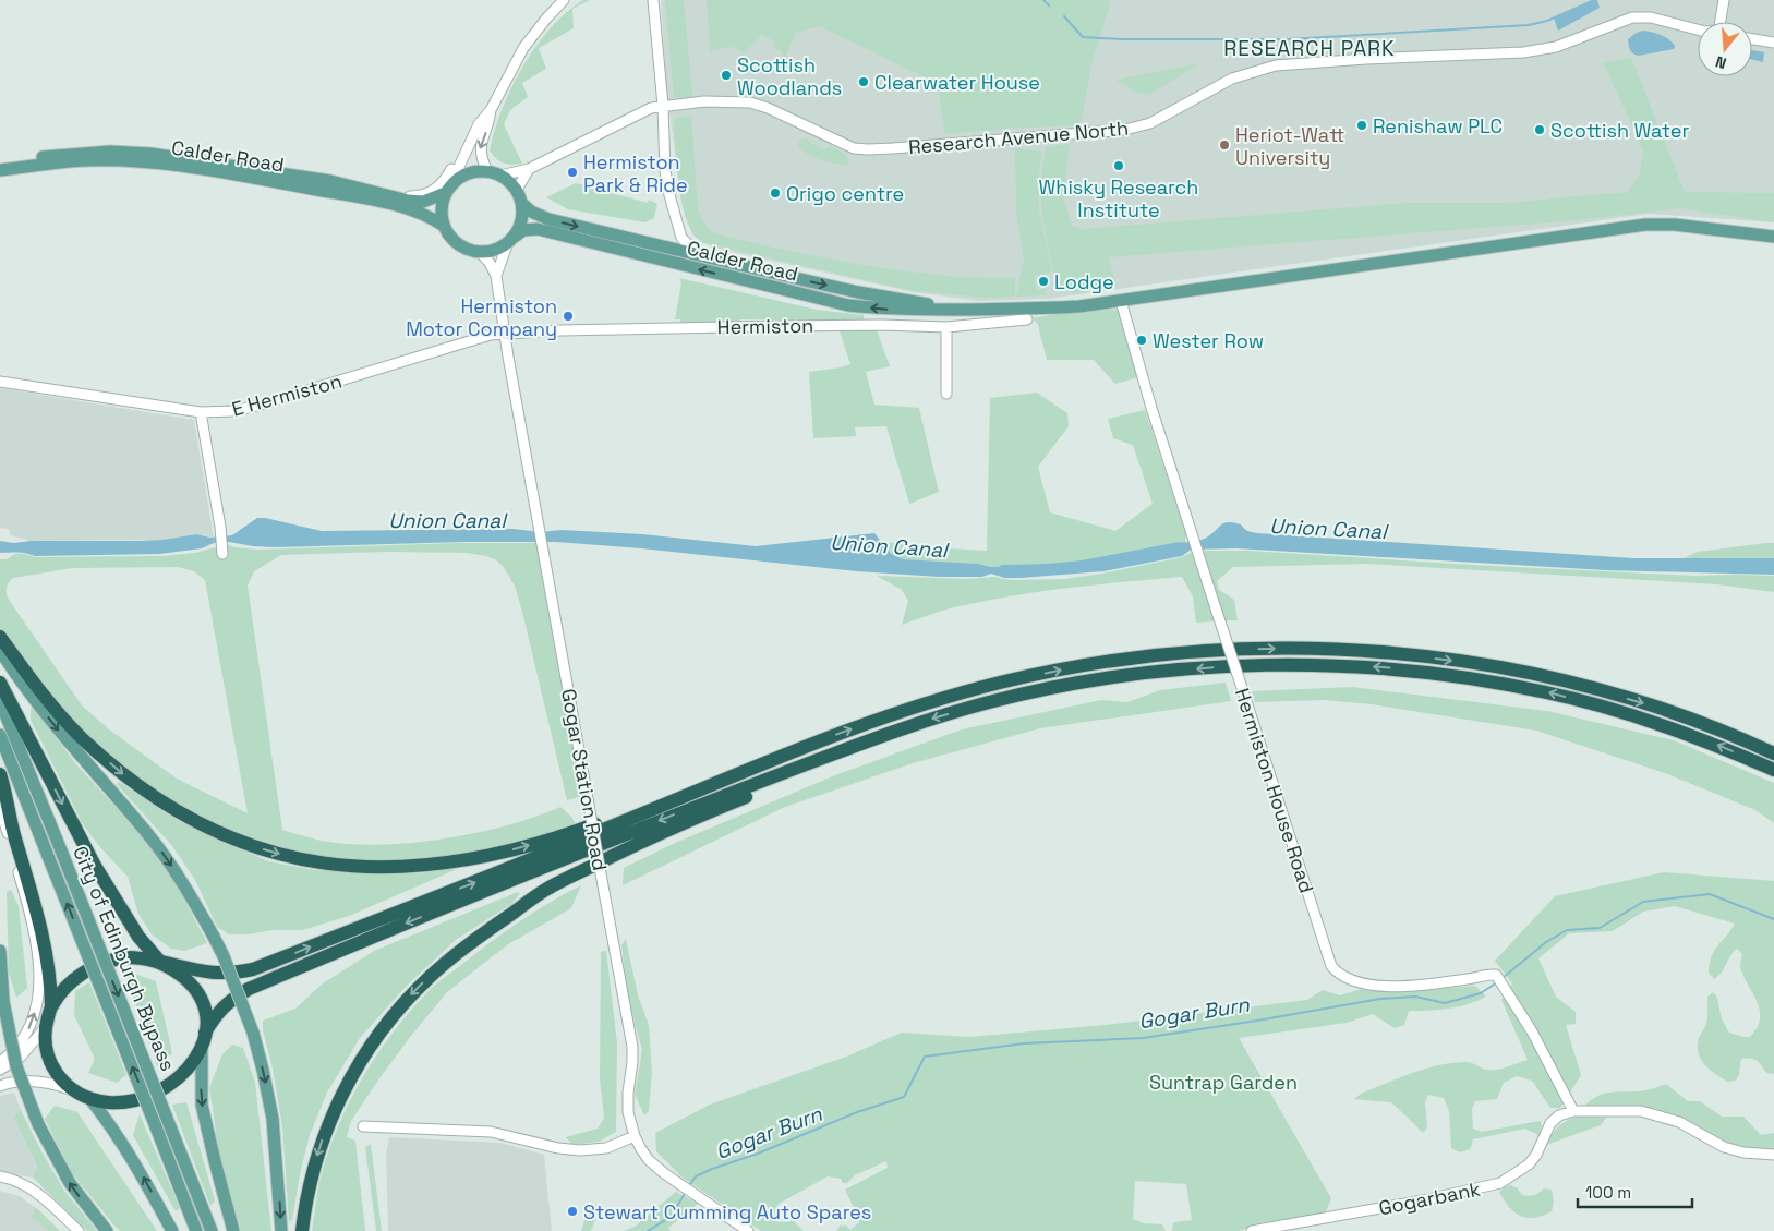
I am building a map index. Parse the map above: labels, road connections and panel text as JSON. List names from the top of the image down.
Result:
{
  "streets": {
    "main road": ["Calder Road", "City of Edinburgh Bypass"],
    "street": [
      "Research Avenue North",
      "Hermiston",
      "E Hermiston",
      "Gogar Station Road",
      "Hermiston House Road",
      "Gogarbank"
    ]
  },
  "crossings": [
    ["Research Avenue North", "Calder Road"],
    ["Research Avenue North", "Gogar Station Road"],
    ["Calder Road", "Gogar Station Road"],
    ["Calder Road", "Hermiston House Road"],
    ["Hermiston", "E Hermiston"],
    ["Hermiston", "Gogar Station Road"],
    ["E Hermiston", "Gogar Station Road"],
    ["Hermiston House Road", "Gogarbank"]
  ],
  "districts": ["RESEARCH PARK"],
  "water": ["Union Canal", "Gogar Burn"],
  "parks": ["Suntrap Garden"],
  "places": [
    "Scottish Woodlands",
    "Clearwater House",
    "Renishaw PLC",
    "Scottish Water",
    "Heriot-Watt University",
    "Whisky Research Institute",
    "Hermiston Park & Ride",
    "Origo centre",
    "Lodge",
    "Hermiston Motor Company",
    "Wester Row",
    "Stewart Cumming Auto Spares"
  ],
  "scale_bar": "100 m",
  "north": "bottom"
}
